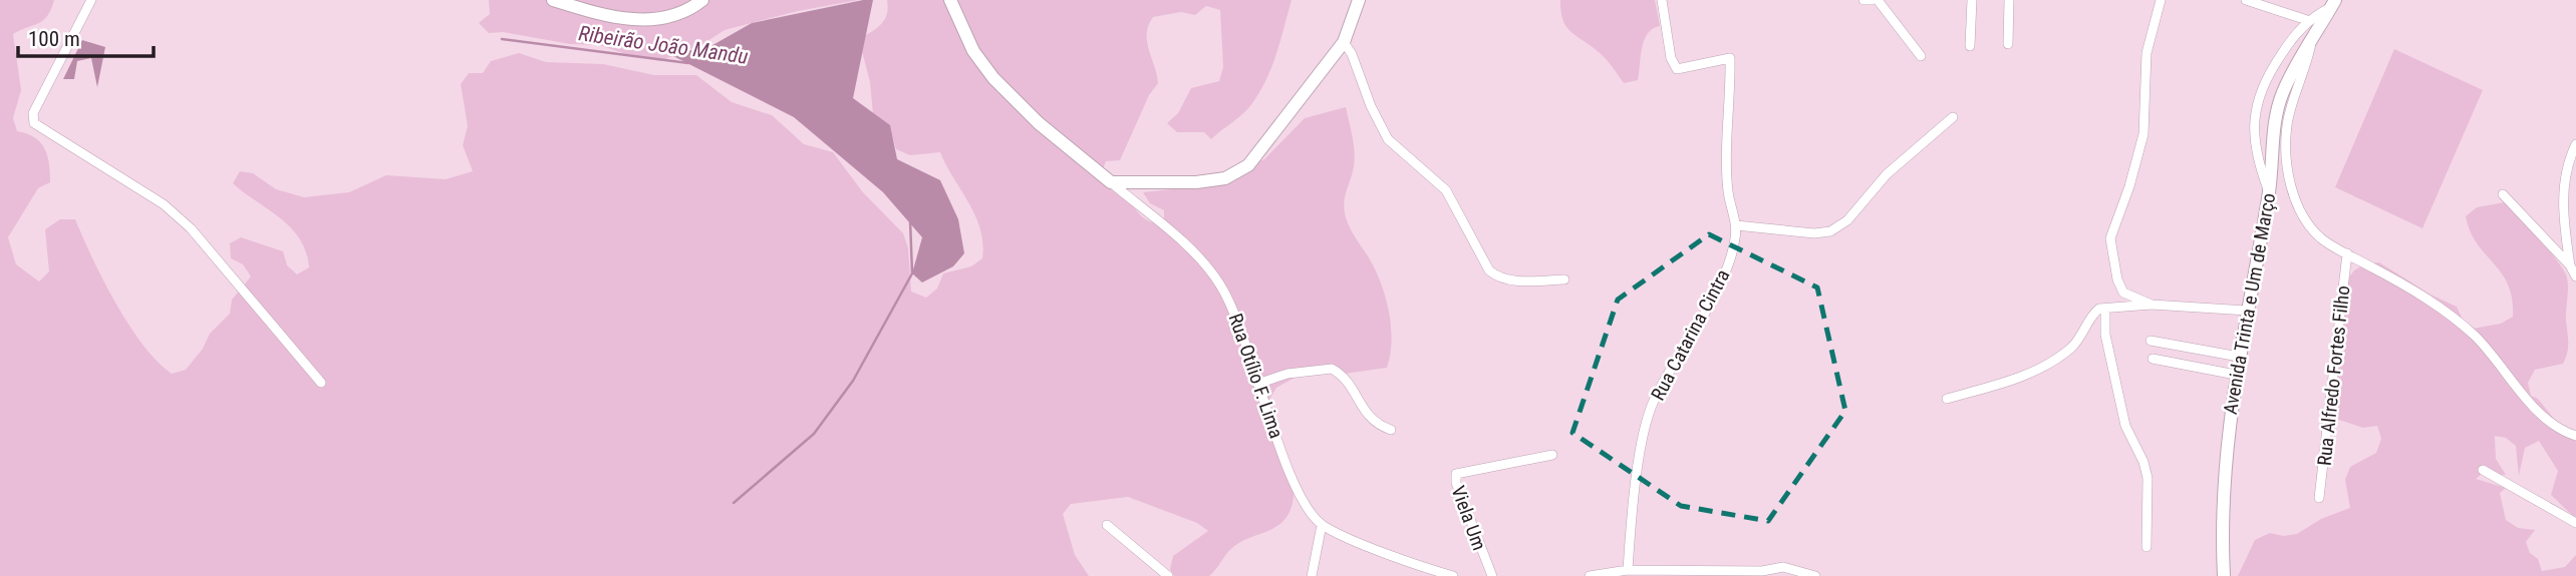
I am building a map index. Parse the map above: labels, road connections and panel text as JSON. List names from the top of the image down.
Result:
{
  "streets": {
    "street": [
      "Avenida Trinta e Um de Março",
      "Rua Catarina Cintra",
      "Rua Otílio F. Lima",
      "Rua Alfredo Fortes Filho",
      "Viela Um"
    ]
  },
  "crossings": [
    ["Avenida Trinta e Um de Março", "Rua Alfredo Fortes Filho"]
  ],
  "water": ["Ribeirão João Mandu"],
  "scale_bar": "100 m"
}
